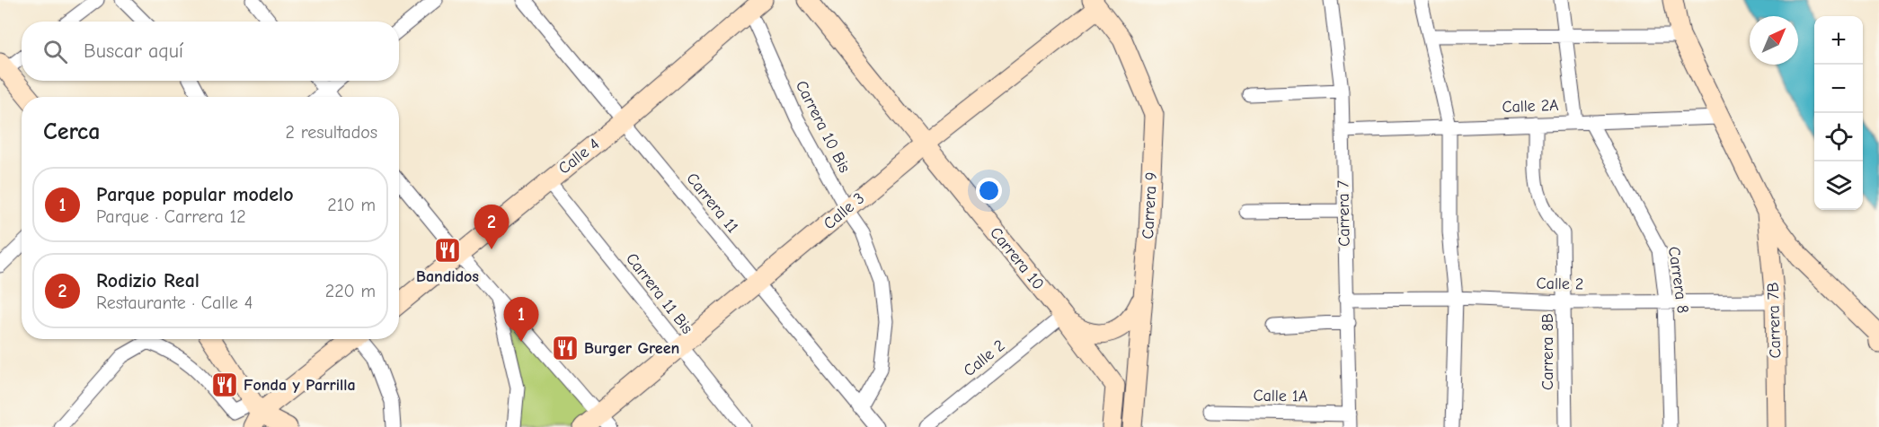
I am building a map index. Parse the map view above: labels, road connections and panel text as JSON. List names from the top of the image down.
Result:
{
  "streets": {
    "main road": [
      "Calle 4",
      "Carrera 9",
      "Calle 3",
      "Carrera 10",
      "Carrera 7B"
    ],
    "street": [
      "Calle 2A",
      "Carrera 10 Bis",
      "Carrera 11",
      "Carrera 7",
      "Carrera 8",
      "Calle 2",
      "Carrera 11 Bis",
      "Carrera 8B",
      "Calle 1A"
    ]
  },
  "crossings": [
    ["Calle 2A", "Carrera 7"],
    ["Calle 2A", "Carrera 8"],
    ["Calle 2A", "Carrera 8B"],
    ["Carrera 10 Bis", "Calle 4"],
    ["Carrera 10 Bis", "Carrera 11"],
    ["Carrera 10 Bis", "Calle 3"],
    ["Calle 4", "Carrera 11"],
    ["Calle 4", "Carrera 11 Bis"],
    ["Carrera 11", "Calle 3"],
    ["Carrera 9", "Calle 3"],
    ["Calle 3", "Carrera 10"],
    ["Calle 3", "Carrera 11 Bis"],
    ["Carrera 7", "Calle 2"],
    ["Carrera 7", "Calle 1A"],
    ["Carrera 10", "Calle 2"],
    ["Carrera 8", "Calle 2"],
    ["Calle 2", "Carrera 7B"],
    ["Calle 2", "Carrera 8B"]
  ],
  "places": {
    "restaurant": ["Bandidos", "Burger Green", "Fonda y Parrilla"]
  },
  "north": "top right",
  "page": {
    "map_buttons": ["+", "−"],
    "search": "Buscar aquí",
    "heading": ["Cerca", "2 resultados"],
    "list": [
      {
        "mark": "1",
        "name": "Parque popular modelo",
        "note": "Parque · Carrera 12",
        "value": "210 m"
      },
      {
        "mark": "2",
        "name": "Rodizio Real",
        "note": "Restaurante · Calle 4",
        "value": "220 m"
      }
    ],
    "pins": ["2", "1"]
  }
}
